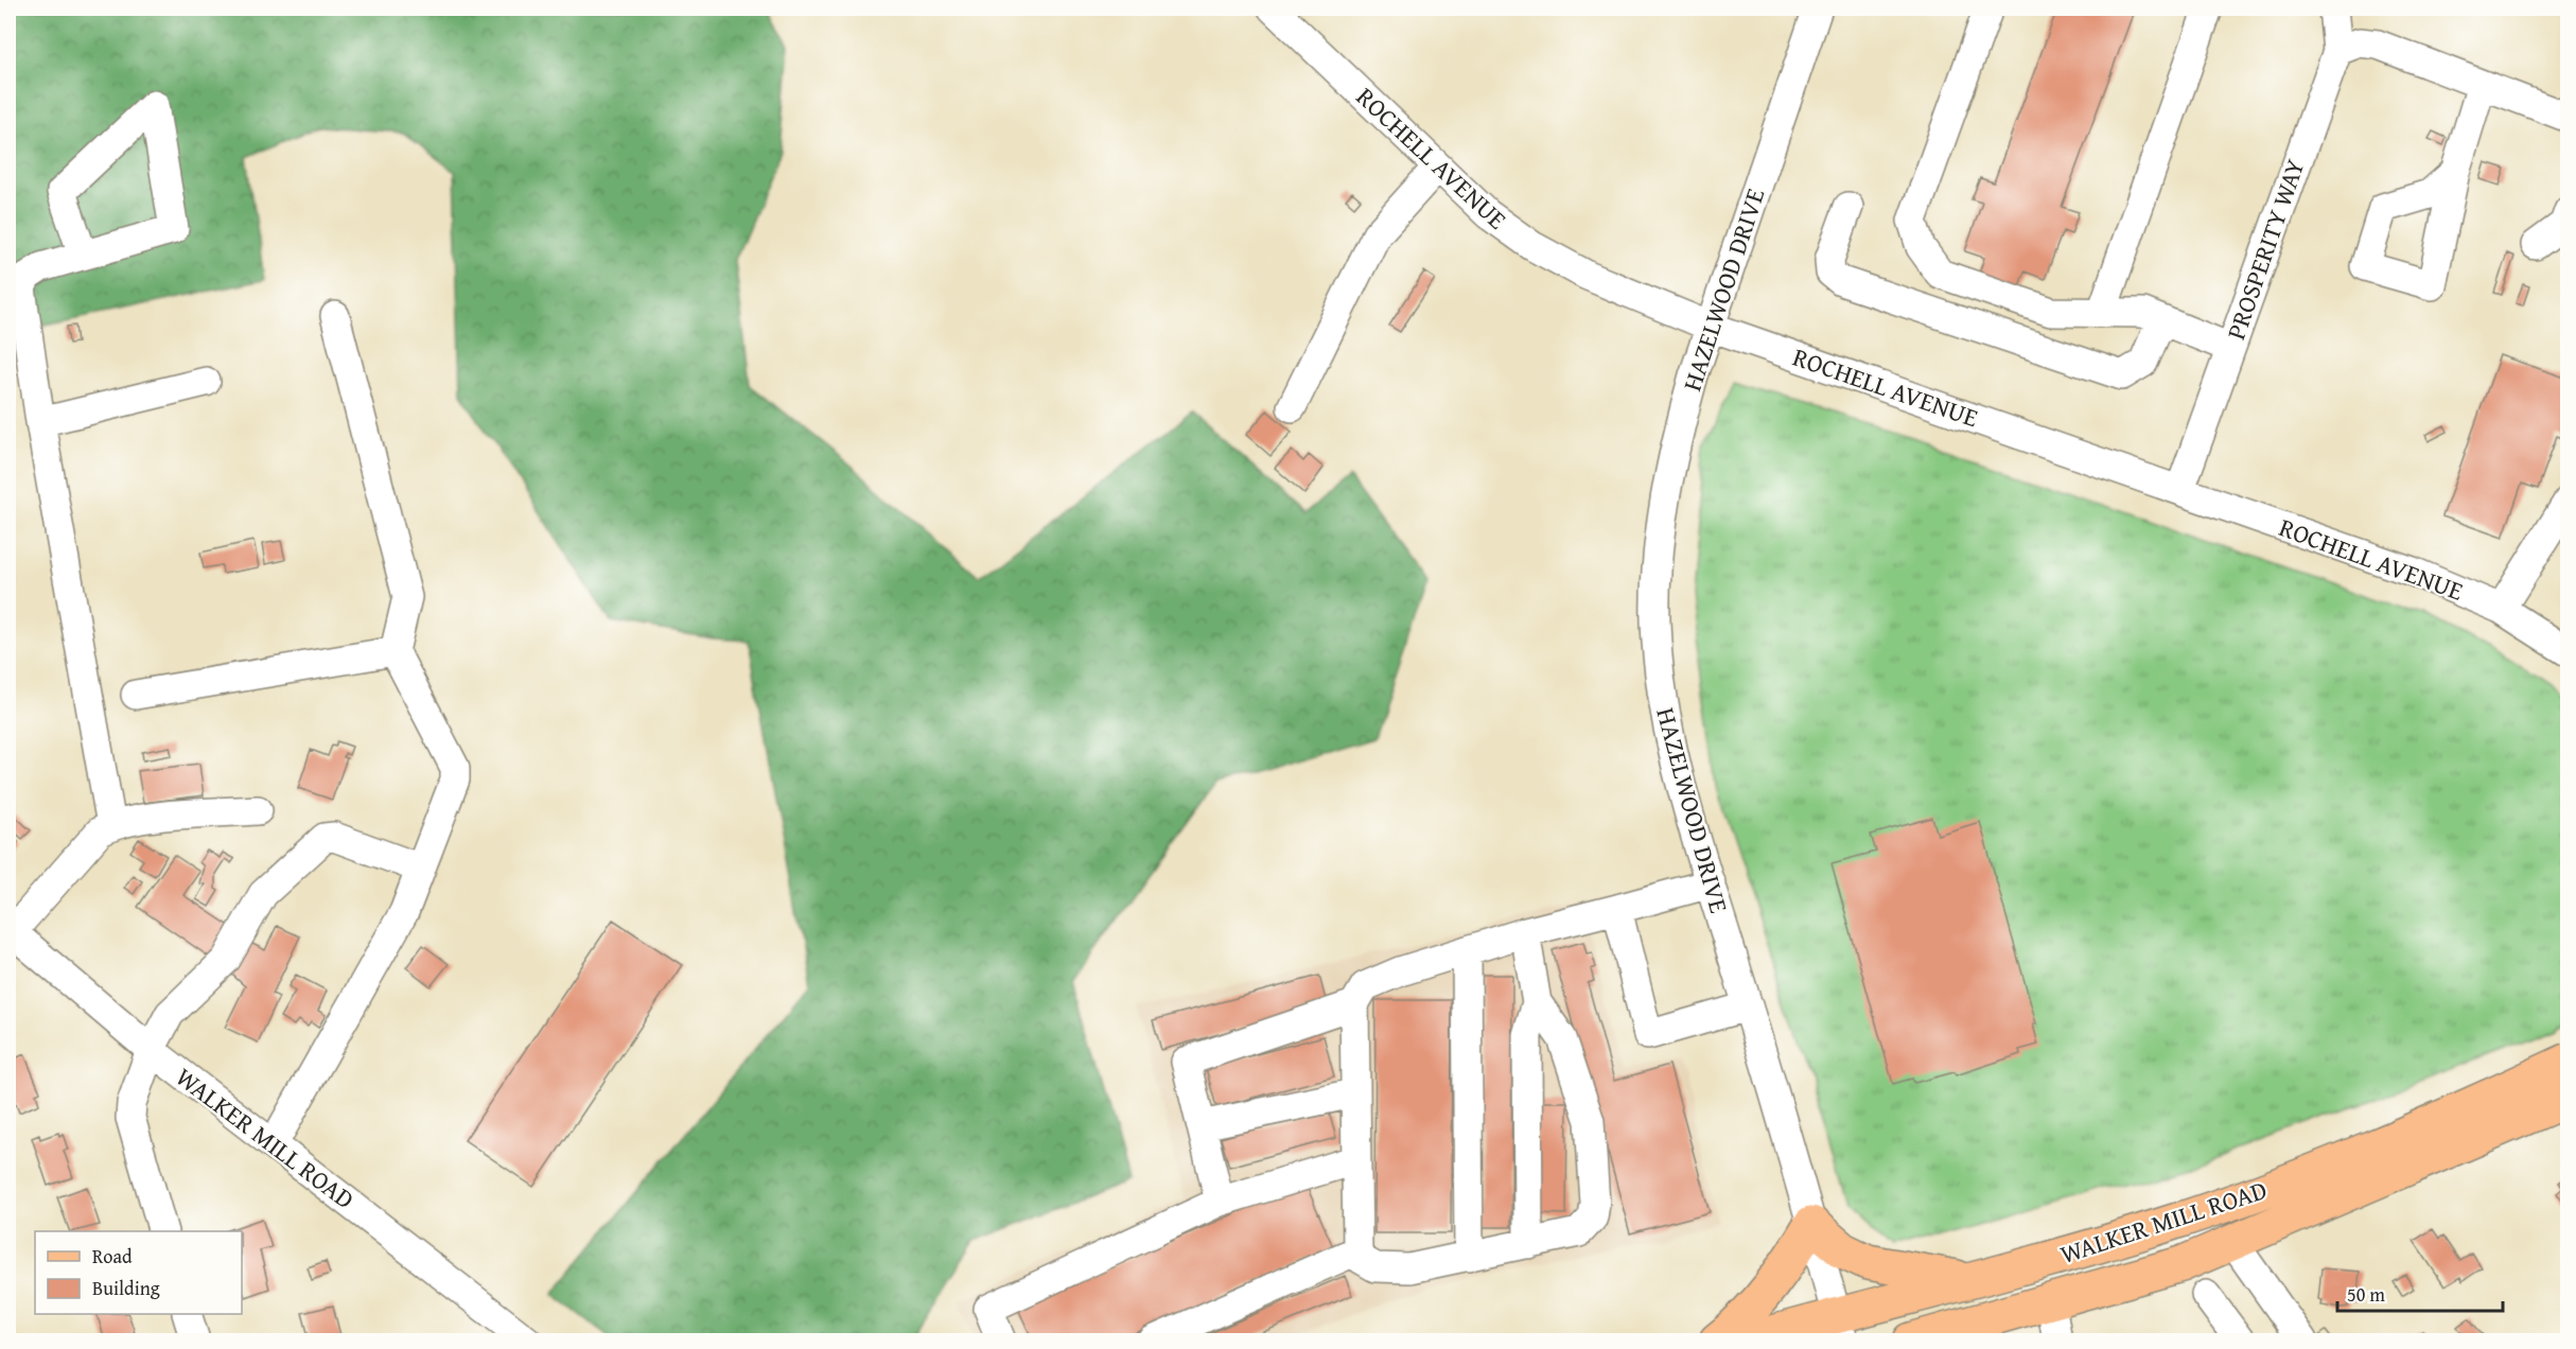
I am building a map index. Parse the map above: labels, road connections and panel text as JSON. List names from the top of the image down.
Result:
{
  "streets": {
    "main road": ["WALKER MILL ROAD"],
    "street": ["ROCHELL AVENUE", "PROSPERITY WAY", "HAZELWOOD DRIVE"]
  },
  "crossings": [
    ["ROCHELL AVENUE", "PROSPERITY WAY"],
    ["ROCHELL AVENUE", "HAZELWOOD DRIVE"],
    ["HAZELWOOD DRIVE", "WALKER MILL ROAD"]
  ],
  "legend": ["Road", "Building"],
  "scale_bar": "50 m"
}
